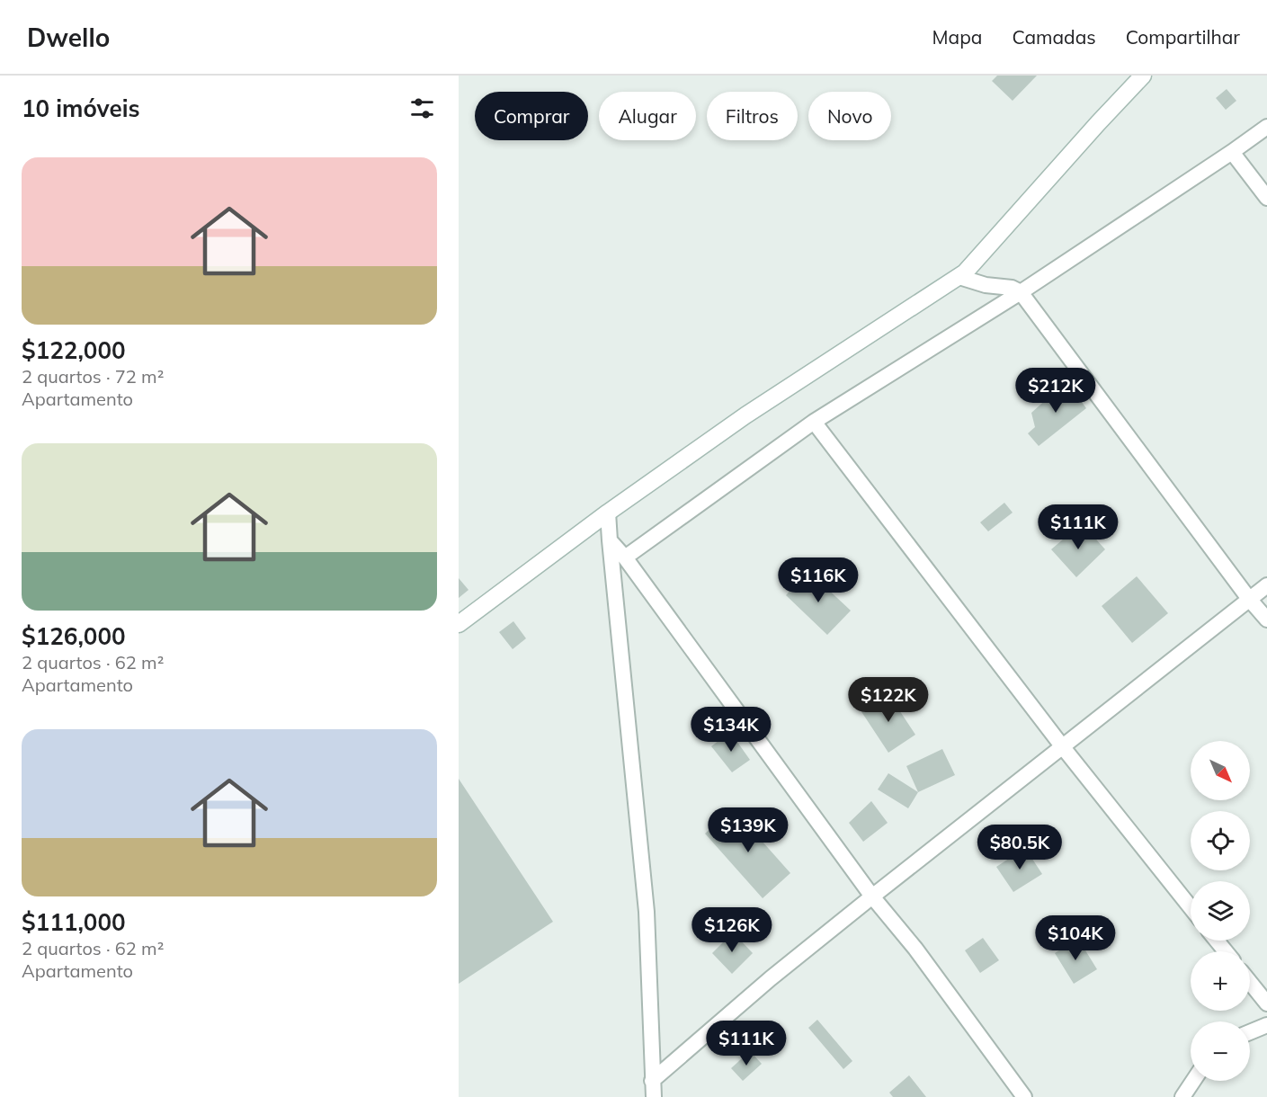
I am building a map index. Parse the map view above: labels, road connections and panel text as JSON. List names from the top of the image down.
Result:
{
  "north": "bottom right",
  "page": {
    "header": "Dwello",
    "nav": ["Mapa", "Camadas", "Compartilhar"],
    "heading": "10 imóveis",
    "chip": [
      "Comprar",
      "Alugar",
      "Filtros",
      "Novo"
    ],
    "list": [
      {
        "name": "$122,000",
        "note": "2 quartos · 72 m² · Apartamento"
      },
      {
        "name": "$126,000",
        "note": "2 quartos · 62 m² · Apartamento"
      },
      {
        "name": "$111,000",
        "note": "2 quartos · 62 m² · Apartamento"
      }
    ],
    "price": [
      "$212K",
      "$111K",
      "$116K",
      "$122K",
      "$134K",
      "$139K",
      "$80.5K",
      "$126K",
      "$104K",
      "$111K"
    ],
    "map_buttons": ["+", "−"]
  }
}
